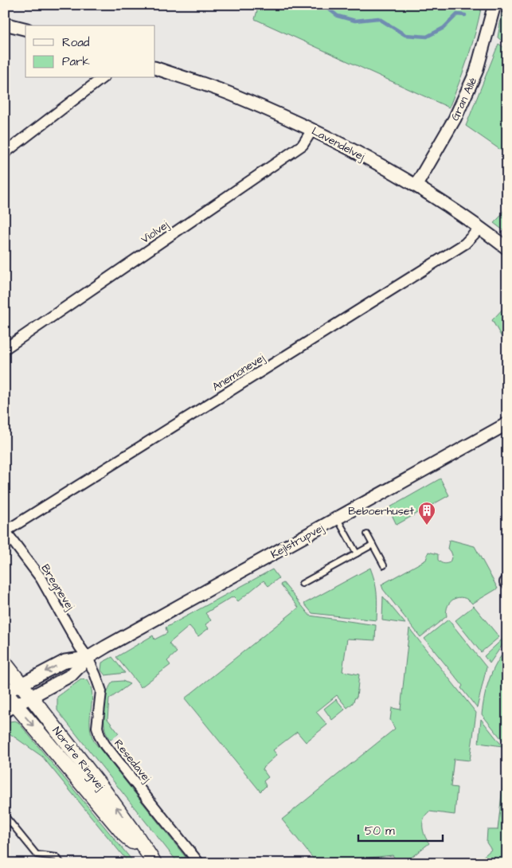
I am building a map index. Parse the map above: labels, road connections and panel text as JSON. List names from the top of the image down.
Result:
{
  "streets": {
    "main road": ["Nordre Ringvej"],
    "street": [
      "Gran Allé",
      "Lavendelvej",
      "Violvej",
      "Anemonevej",
      "Kejlstrupvej",
      "Bregnevej",
      "Resedavej"
    ]
  },
  "crossings": [
    ["Gran Allé", "Lavendelvej"],
    ["Lavendelvej", "Violvej"],
    ["Lavendelvej", "Anemonevej"],
    ["Anemonevej", "Bregnevej"],
    ["Kejlstrupvej", "Bregnevej"],
    ["Kejlstrupvej", "Nordre Ringvej"],
    ["Kejlstrupvej", "Resedavej"],
    ["Bregnevej", "Resedavej"]
  ],
  "places": {
    "building": ["Beboerhuset"]
  },
  "legend": ["Road", "Park"],
  "scale_bar": "50 m"
}
